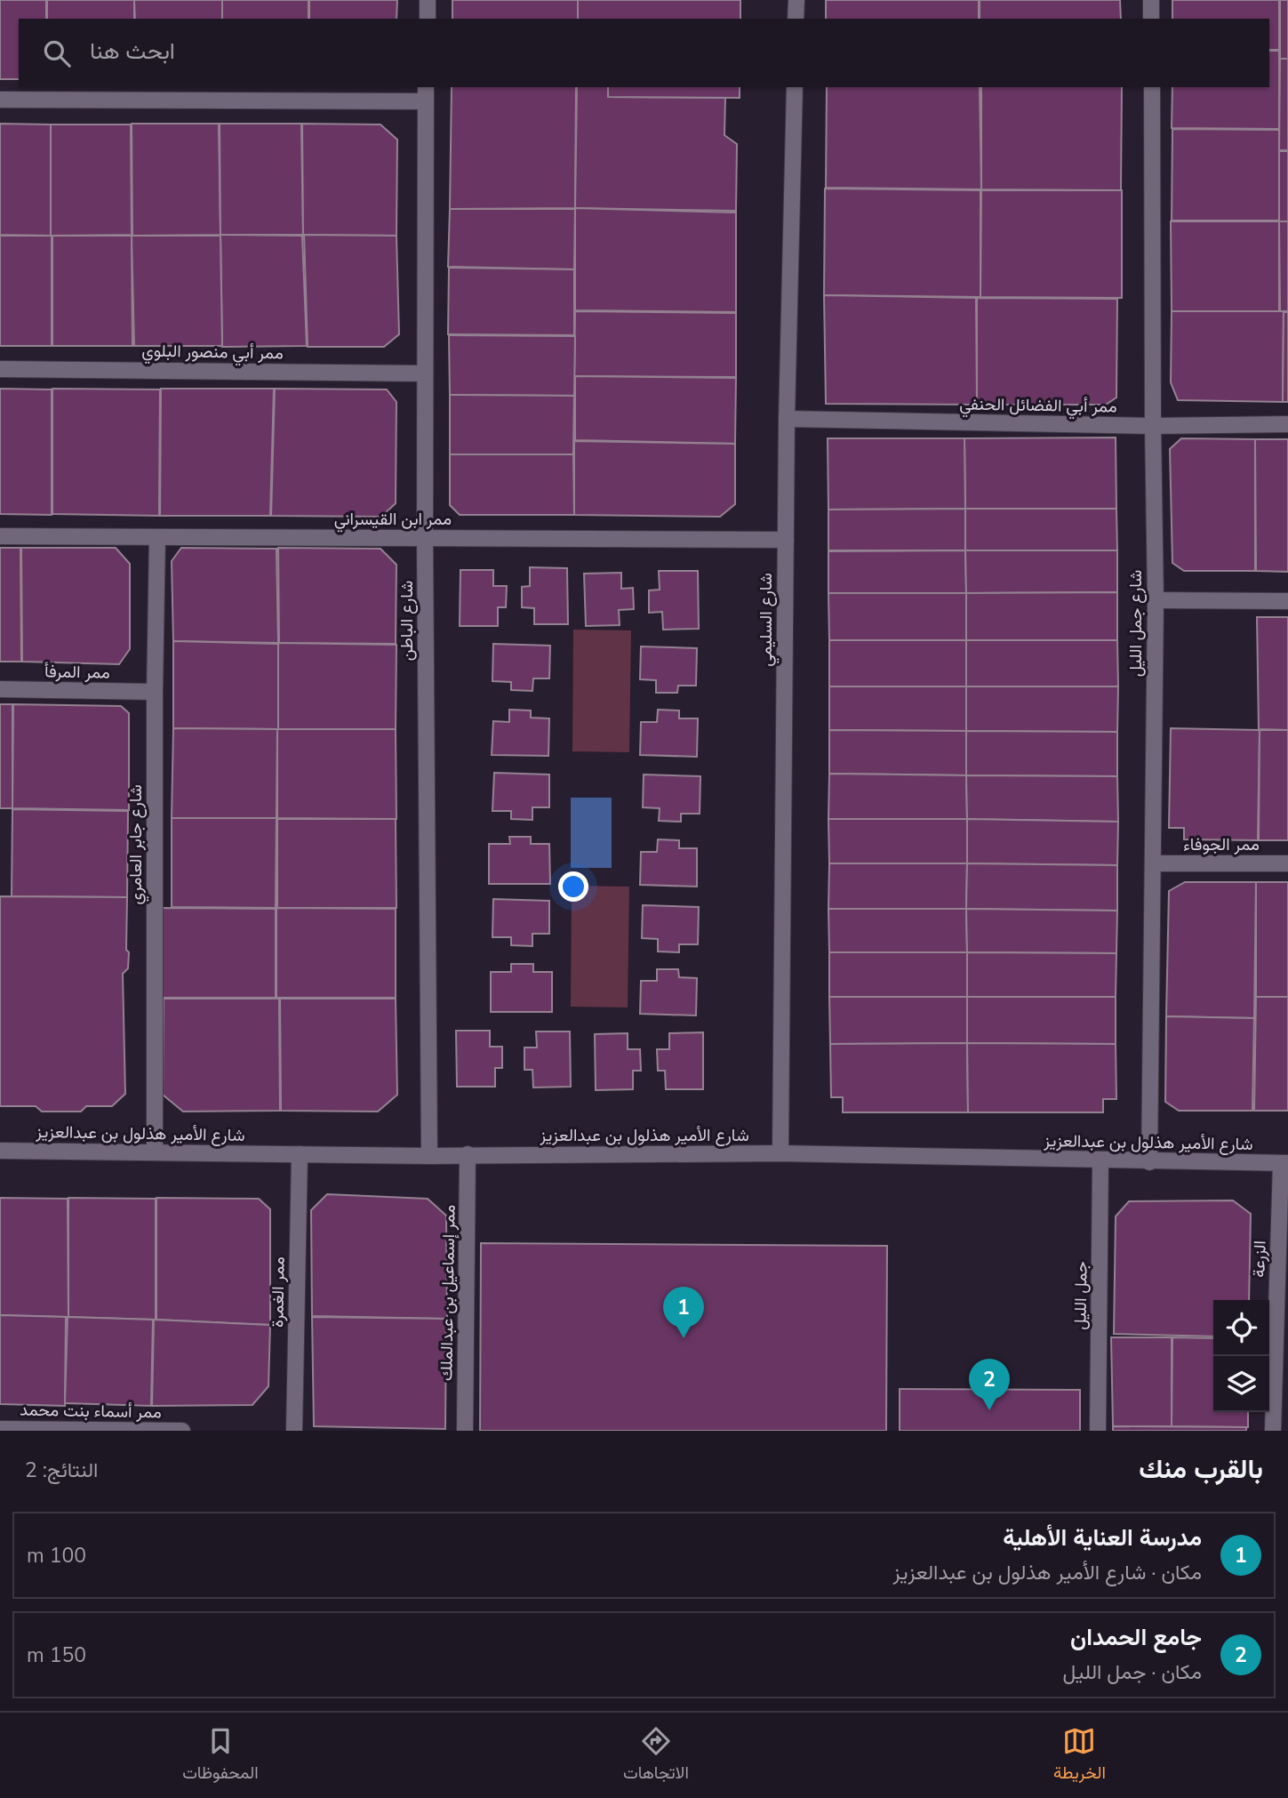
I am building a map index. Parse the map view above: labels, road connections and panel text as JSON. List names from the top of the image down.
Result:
{
  "streets": {
    "street": [
      "ممر أبي منصور البلوي",
      "ممر أبي الفضائل الحنفي",
      "ممر ابن القيسراني",
      "شارع السليمي",
      "شارع الباطن",
      "شارع جمل الليل",
      "ممر المرفأ",
      "شارع جابر العامري",
      "ممر الجوفاء",
      "شارع الأمير هذلول بن عبدالعزيز",
      "الزرعة",
      "ممر الغمرة",
      "ممر إسماعيل بن عبدالملك",
      "جمل الليل",
      "ممر أسماء بنت محمد"
    ]
  },
  "crossings": [
    ["ممر أبي منصور البلوي", "شارع الباطن"],
    ["ممر أبي الفضائل الحنفي", "شارع السليمي"],
    ["ممر أبي الفضائل الحنفي", "شارع جمل الليل"],
    ["ممر ابن القيسراني", "شارع السليمي"],
    ["ممر ابن القيسراني", "شارع الباطن"],
    ["ممر ابن القيسراني", "شارع جابر العامري"],
    ["شارع السليمي", "شارع الأمير هذلول بن عبدالعزيز"],
    ["شارع الباطن", "شارع الأمير هذلول بن عبدالعزيز"],
    ["شارع جمل الليل", "ممر الجوفاء"],
    ["شارع جمل الليل", "شارع الأمير هذلول بن عبدالعزيز"],
    ["ممر المرفأ", "شارع جابر العامري"],
    ["شارع جابر العامري", "شارع الأمير هذلول بن عبدالعزيز"],
    ["شارع الأمير هذلول بن عبدالعزيز", "الزرعة"],
    ["شارع الأمير هذلول بن عبدالعزيز", "ممر الغمرة"],
    ["شارع الأمير هذلول بن عبدالعزيز", "ممر إسماعيل بن عبدالملك"],
    ["شارع الأمير هذلول بن عبدالعزيز", "جمل الليل"]
  ],
  "page": {
    "search": "ابحث هنا",
    "pins": ["1", "2"],
    "heading": ["بالقرب منك", "النتائج: 2"],
    "list": [
      {
        "mark": "1",
        "name": "مدرسة العناية الأهلية",
        "note": "مكان · شارع الأمير هذلول بن عبدالعزيز",
        "value": "100 m"
      },
      {
        "mark": "2",
        "name": "جامع الحمدان",
        "note": "مكان · جمل الليل",
        "value": "150 m"
      }
    ],
    "nav": ["الخريطة", "الاتجاهات", "المحفوظات"]
  }
}
